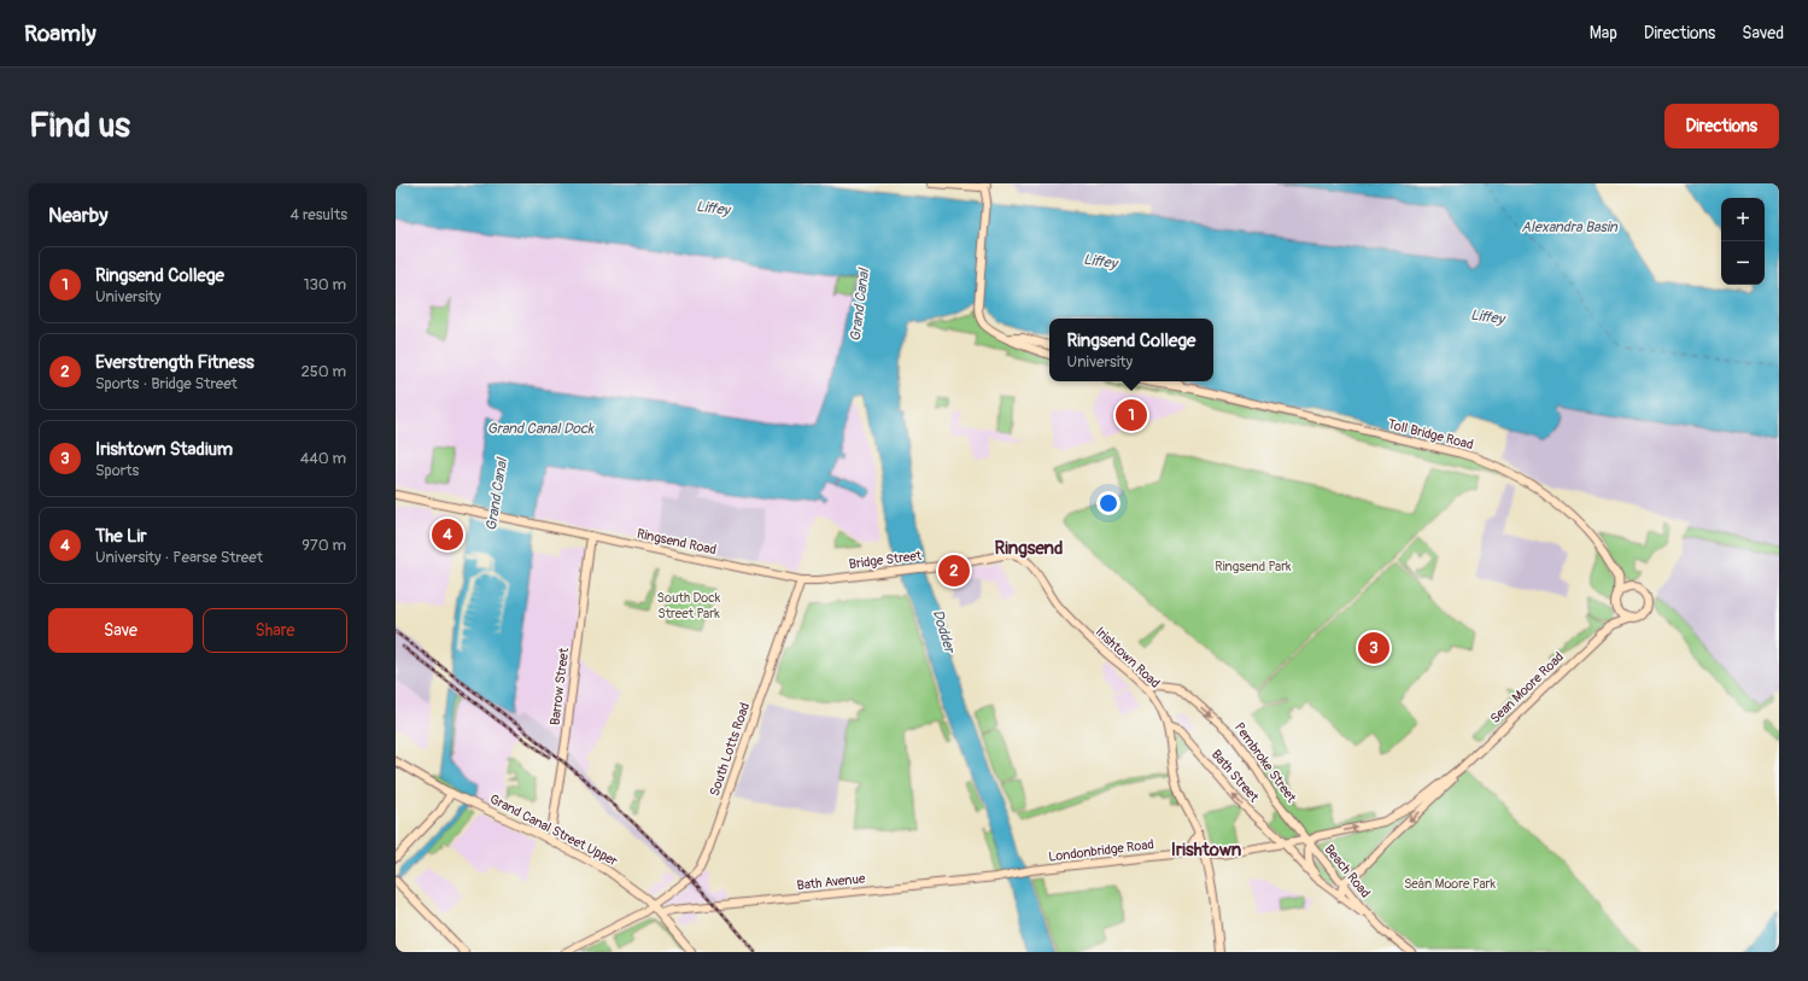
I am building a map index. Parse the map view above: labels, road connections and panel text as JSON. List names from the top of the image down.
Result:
{
  "streets": {
    "main road": [
      "Toll Bridge Road",
      "Ringsend Road",
      "Bridge Street",
      "Irishtown Road",
      "Barrow Street",
      "Sean Moore Road",
      "South Lotts Road",
      "Pembroke Street",
      "Bath Street",
      "Grand Canal Street Upper",
      "Londonbridge Road",
      "Beach Road",
      "Bath Avenue"
    ]
  },
  "crossings": [
    ["Toll Bridge Road", "Sean Moore Road"],
    ["Ringsend Road", "Bridge Street"],
    ["Ringsend Road", "Barrow Street"],
    ["Ringsend Road", "South Lotts Road"],
    ["Bridge Street", "Irishtown Road"],
    ["Bridge Street", "South Lotts Road"],
    ["Irishtown Road", "Sean Moore Road"],
    ["Irishtown Road", "Pembroke Street"],
    ["Irishtown Road", "Bath Street"],
    ["Irishtown Road", "Londonbridge Road"],
    ["Barrow Street", "Grand Canal Street Upper"],
    ["Sean Moore Road", "Pembroke Street"],
    ["Sean Moore Road", "Bath Street"],
    ["Sean Moore Road", "Londonbridge Road"],
    ["Sean Moore Road", "Beach Road"],
    ["South Lotts Road", "Grand Canal Street Upper"],
    ["Pembroke Street", "Beach Road"],
    ["Bath Street", "Beach Road"],
    ["Grand Canal Street Upper", "Bath Avenue"],
    ["Londonbridge Road", "Bath Avenue"]
  ],
  "one_way": ["Pembroke Street", "Bath Street"],
  "districts": ["Ringsend", "Irishtown"],
  "water": [
    "Liffey",
    "Alexandra Basin",
    "Grand Canal",
    "Grand Canal Dock",
    "Dodder"
  ],
  "parks": ["Ringsend Park", "South Dock Street Park", "Seán Moore Park"],
  "page": {
    "header": "Roamly",
    "nav": ["Map", "Directions", "Saved"],
    "buttons": [
      "Directions",
      ["Save", "Share"]
    ],
    "title": "Find us",
    "heading": ["Nearby", "4 results"],
    "map_buttons": ["+", "−"],
    "list": [
      {
        "mark": "1",
        "name": "Ringsend College",
        "note": "University",
        "value": "130 m"
      },
      {
        "mark": "2",
        "name": "Everstrength Fitness",
        "note": "Sports · Bridge Street",
        "value": "250 m"
      },
      {
        "mark": "3",
        "name": "Irishtown Stadium",
        "note": "Sports",
        "value": "440 m"
      },
      {
        "mark": "4",
        "name": "The Lir",
        "note": "University · Pearse Street",
        "value": "970 m"
      }
    ],
    "popup": ["Ringsend College", "University"],
    "pins": [
      "1",
      "4",
      "2",
      "3"
    ]
  }
}
